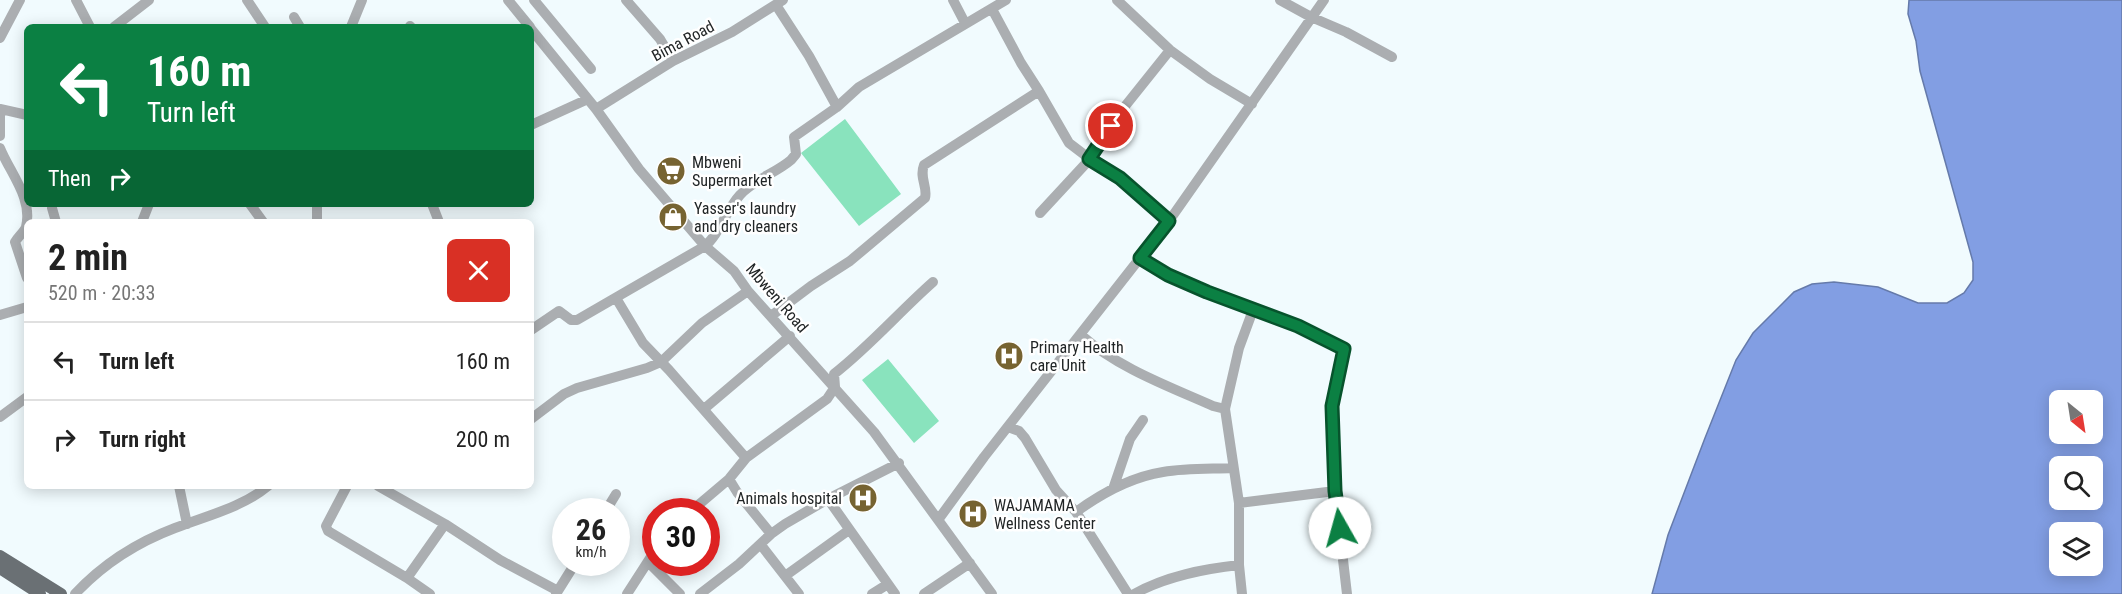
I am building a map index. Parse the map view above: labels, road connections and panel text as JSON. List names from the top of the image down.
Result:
{
  "streets": {
    "street": ["Bima Road", "Mbweni Road"]
  },
  "crossings": [
    ["Bima Road", "Mbweni Road"]
  ],
  "places": {
    "supermarket": ["Mbweni Supermarket"],
    "shop": ["Yasser's laundry and dry cleaners"],
    "hospital": ["Primary Health care Unit", "Animals hospital", "WAJAMAMA Wellness Center"]
  },
  "north": "bottom right",
  "page": {
    "turn": ["160 m", "Turn left"],
    "then": "Then",
    "heading": ["2 min", "520 m · 20:33"],
    "list": [
      {
        "name": "Turn left",
        "value": "160 m"
      },
      {
        "name": "Turn right",
        "value": "200 m"
      }
    ],
    "speed": "26 km/h",
    "limit": "30"
  }
}
